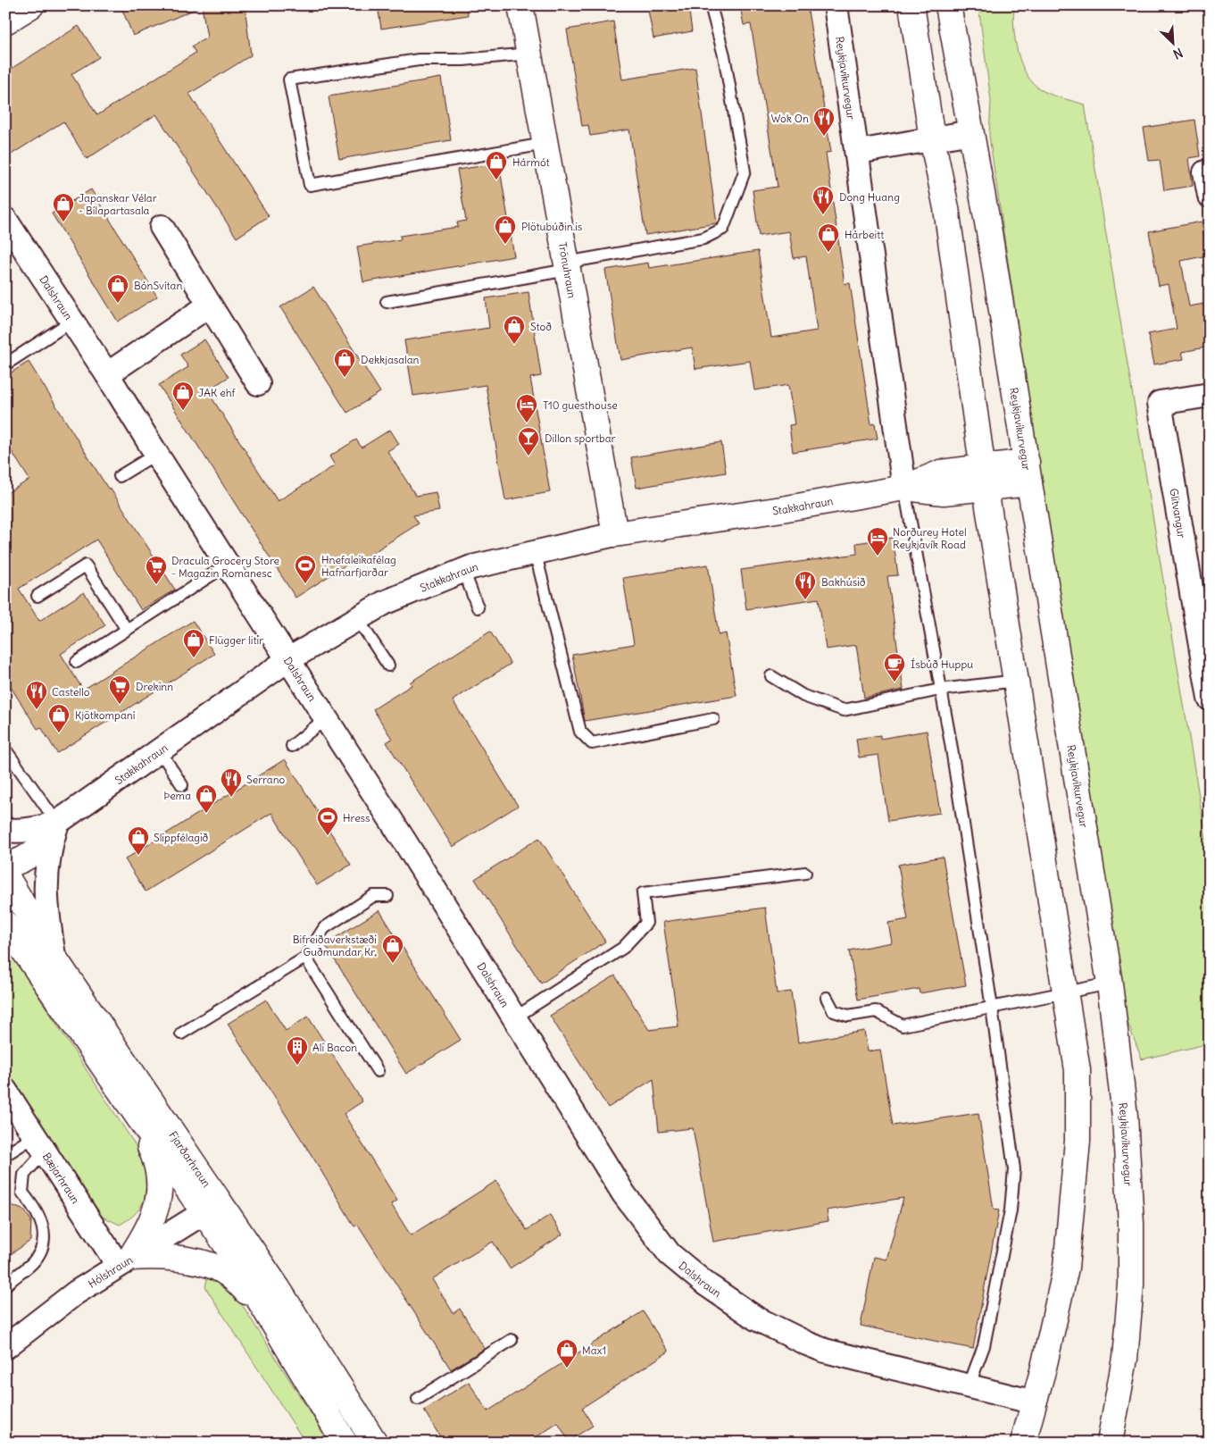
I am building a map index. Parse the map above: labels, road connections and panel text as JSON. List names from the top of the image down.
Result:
{
  "streets": {
    "main road": [
      "Reykjavíkurvegur",
      "Trönuhraun",
      "Stakkahraun",
      "Fjarðarhraun"
    ],
    "street": [
      "Dalshraun",
      "Glitvangur",
      "Bæjarhraun",
      "Hólshraun"
    ]
  },
  "crossings": [
    ["Reykjavíkurvegur", "Stakkahraun"],
    ["Trönuhraun", "Stakkahraun"],
    ["Dalshraun", "Stakkahraun"],
    ["Fjarðarhraun", "Hólshraun"],
    ["Bæjarhraun", "Hólshraun"]
  ],
  "places": {
    "restaurant": [
      "Wok On",
      "Dong Huang",
      "Bakhúsið",
      "Castello",
      "Serrano"
    ],
    "shop": [
      "Hármót",
      "Japanskar Vélar - Bílapartasala",
      "Plötubúðin.is",
      "Hárbeitt",
      "BónSvítan",
      "Stoð",
      "Dekkjasalan",
      "JAK ehf",
      "Flügger litir",
      "Kjötkompaní",
      "Þema",
      "Slippfélagið",
      "Bifreiðaverkstæði Guðmundar Kr.",
      "Max1"
    ],
    "hotel": ["T10 guesthouse", "Norðurey Hotel Reykjavík Road"],
    "bar": ["Dillon sportbar"],
    "sports": ["Hnefaleikafélag Hafnarfjarðar", "Hress"],
    "supermarket": ["Dracula Grocery Store - Magazin Romanesc", "Drekinn"],
    "cafe": ["Ísbúð Huppu"],
    "building": ["Ali Bacon"]
  },
  "north": "bottom right"
}
